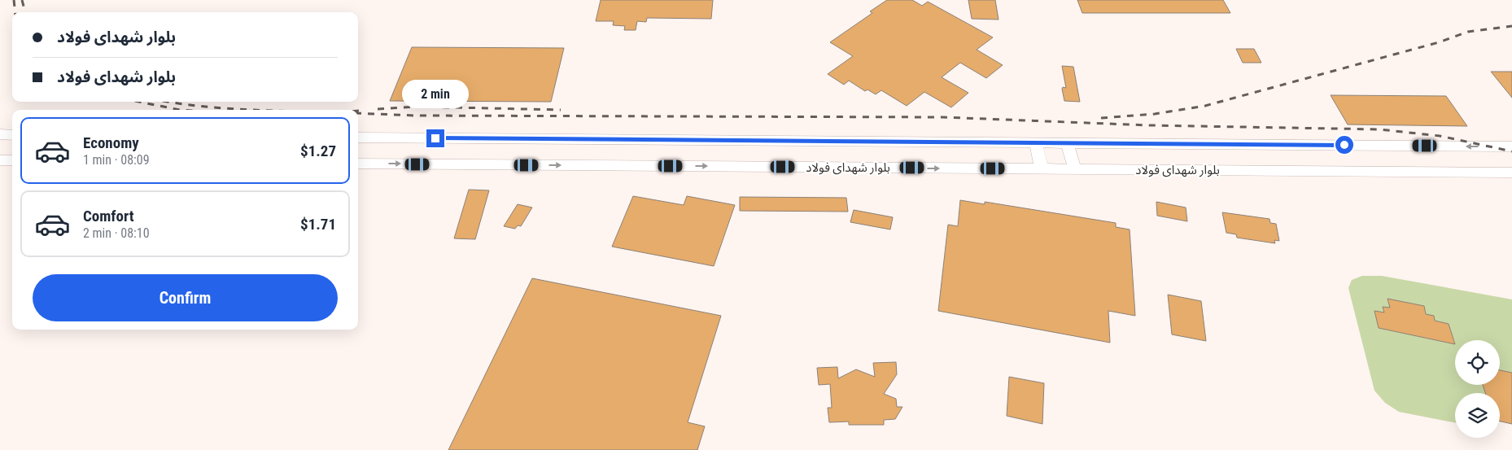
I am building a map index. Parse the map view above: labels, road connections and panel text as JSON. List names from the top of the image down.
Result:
{
  "streets": {
    "street": ["بلوار شهدای فولاد"]
  },
  "page": {
    "banner": ["بلوار شهدای فولاد", "بلوار شهدای فولاد"],
    "bubble": "2 min",
    "list": [
      {
        "name": "Economy",
        "note": "1 min · 08:09",
        "value": "$1.27"
      },
      {
        "name": "Comfort",
        "note": "2 min · 08:10",
        "value": "$1.71"
      }
    ],
    "buttons": "Confirm"
  }
}
